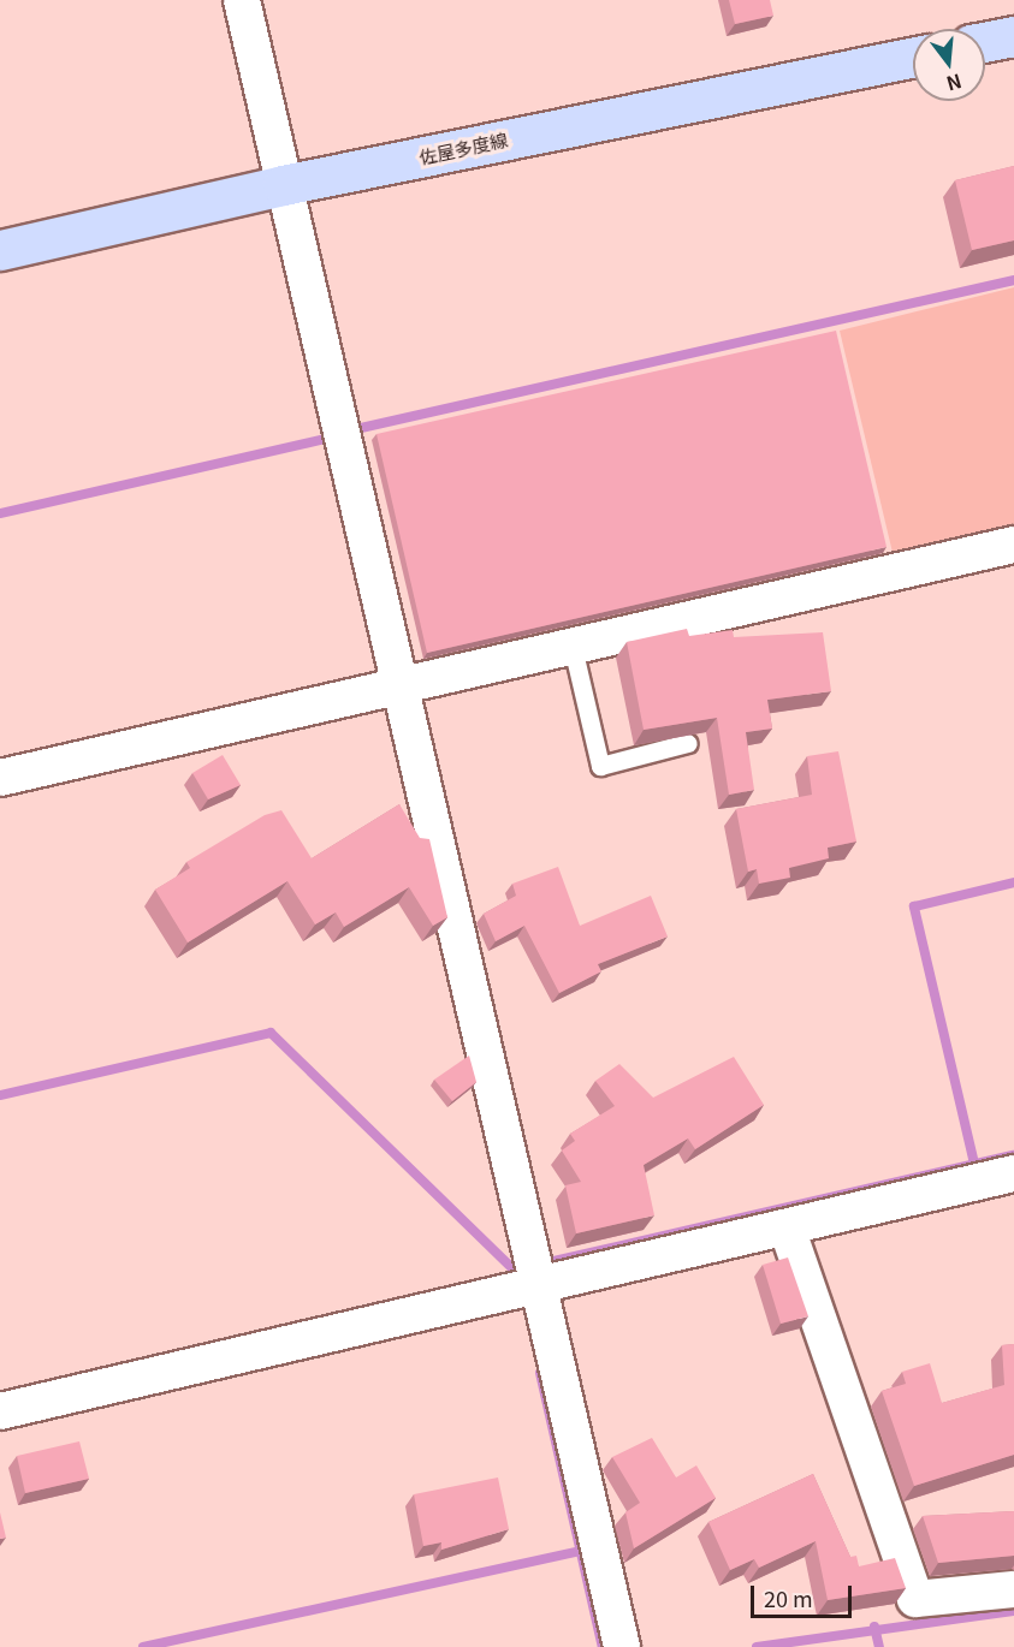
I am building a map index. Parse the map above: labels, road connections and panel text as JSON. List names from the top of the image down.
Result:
{
  "streets": {
    "main road": ["佐屋多度線"]
  },
  "scale_bar": "20 m",
  "north": "bottom"
}
